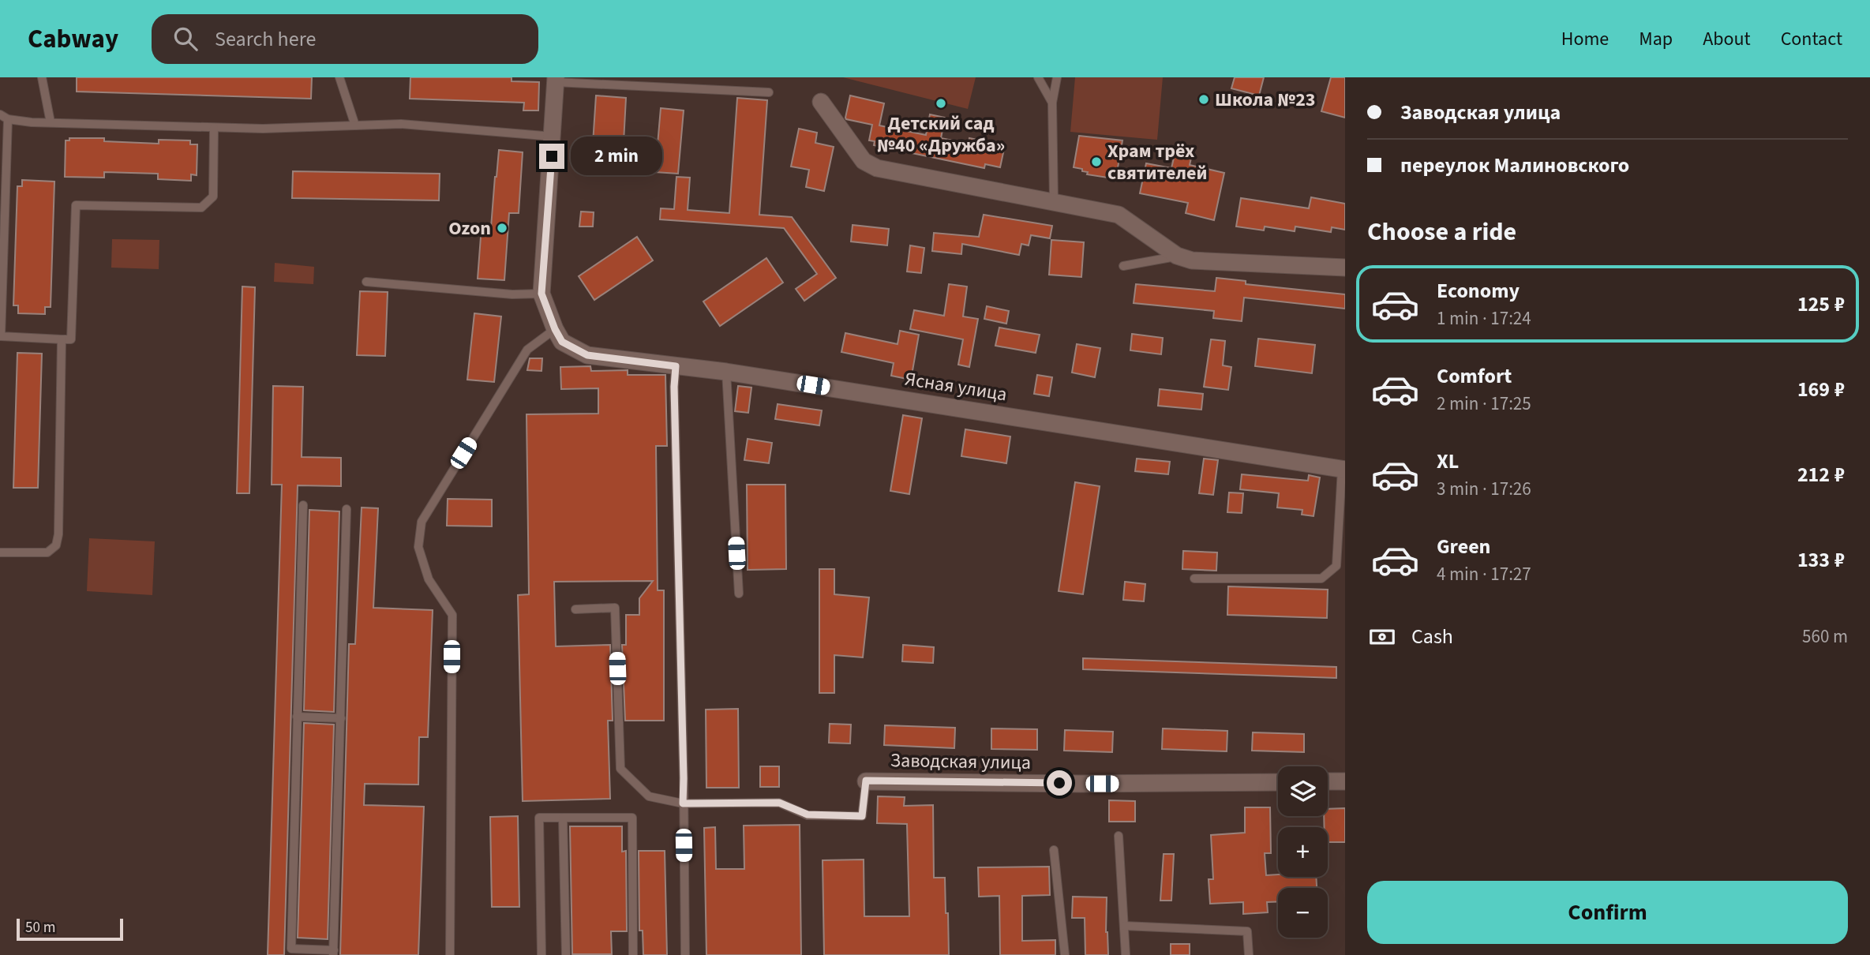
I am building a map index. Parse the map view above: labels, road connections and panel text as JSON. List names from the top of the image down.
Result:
{
  "streets": {
    "street": ["Ясная улица", "Заводская улица"]
  },
  "places": [
    "Школа №23",
    "Детский сад №40 «Дружба»",
    "Храм трёх святителей",
    "Ozon"
  ],
  "scale_bar": "50 m",
  "page": {
    "header": "Cabway",
    "search": "Search here",
    "nav": [
      "Home",
      "Map",
      "About",
      "Contact"
    ],
    "banner": ["Заводская улица", "переулок Малиновского"],
    "bubble": "2 min",
    "heading": "Choose a ride",
    "list": [
      {
        "name": "Economy",
        "note": "1 min · 17:24",
        "value": "125 ₽"
      },
      {
        "name": "Comfort",
        "note": "2 min · 17:25",
        "value": "169 ₽"
      },
      {
        "name": "XL",
        "note": "3 min · 17:26",
        "value": "212 ₽"
      },
      {
        "name": "Green",
        "note": "4 min · 17:27",
        "value": "133 ₽"
      }
    ],
    "pay": ["Cash", "560 m"],
    "map_buttons": ["+", "−"],
    "buttons": "Confirm",
    "scale": "50 m"
  }
}
